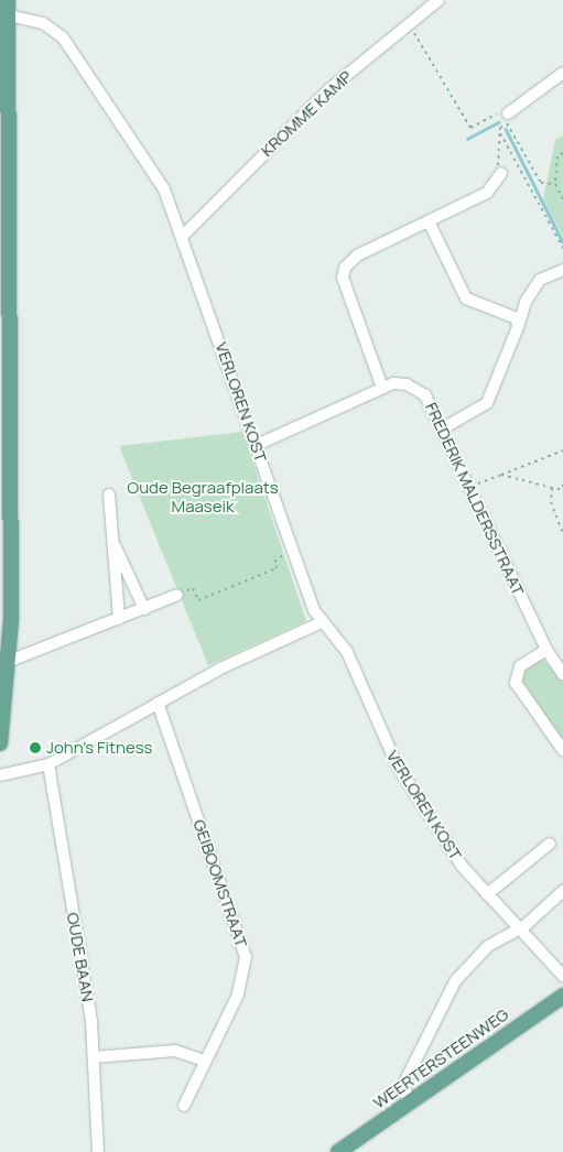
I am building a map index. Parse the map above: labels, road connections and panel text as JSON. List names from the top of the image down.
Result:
{
  "streets": {
    "main road": ["WEERTERSTEENWEG"],
    "street": [
      "KROMME KAMP",
      "VERLOREN KOST",
      "FREDERIK MALDERSSTRAAT",
      "GEIBOOMSTRAAT",
      "OUDE BAAN"
    ]
  },
  "crossings": [
    ["KROMME KAMP", "VERLOREN KOST"],
    ["VERLOREN KOST", "FREDERIK MALDERSSTRAAT"]
  ],
  "parks": ["Oude Begraafplaats Maaseik"],
  "places": ["John's Fitness"]
}
